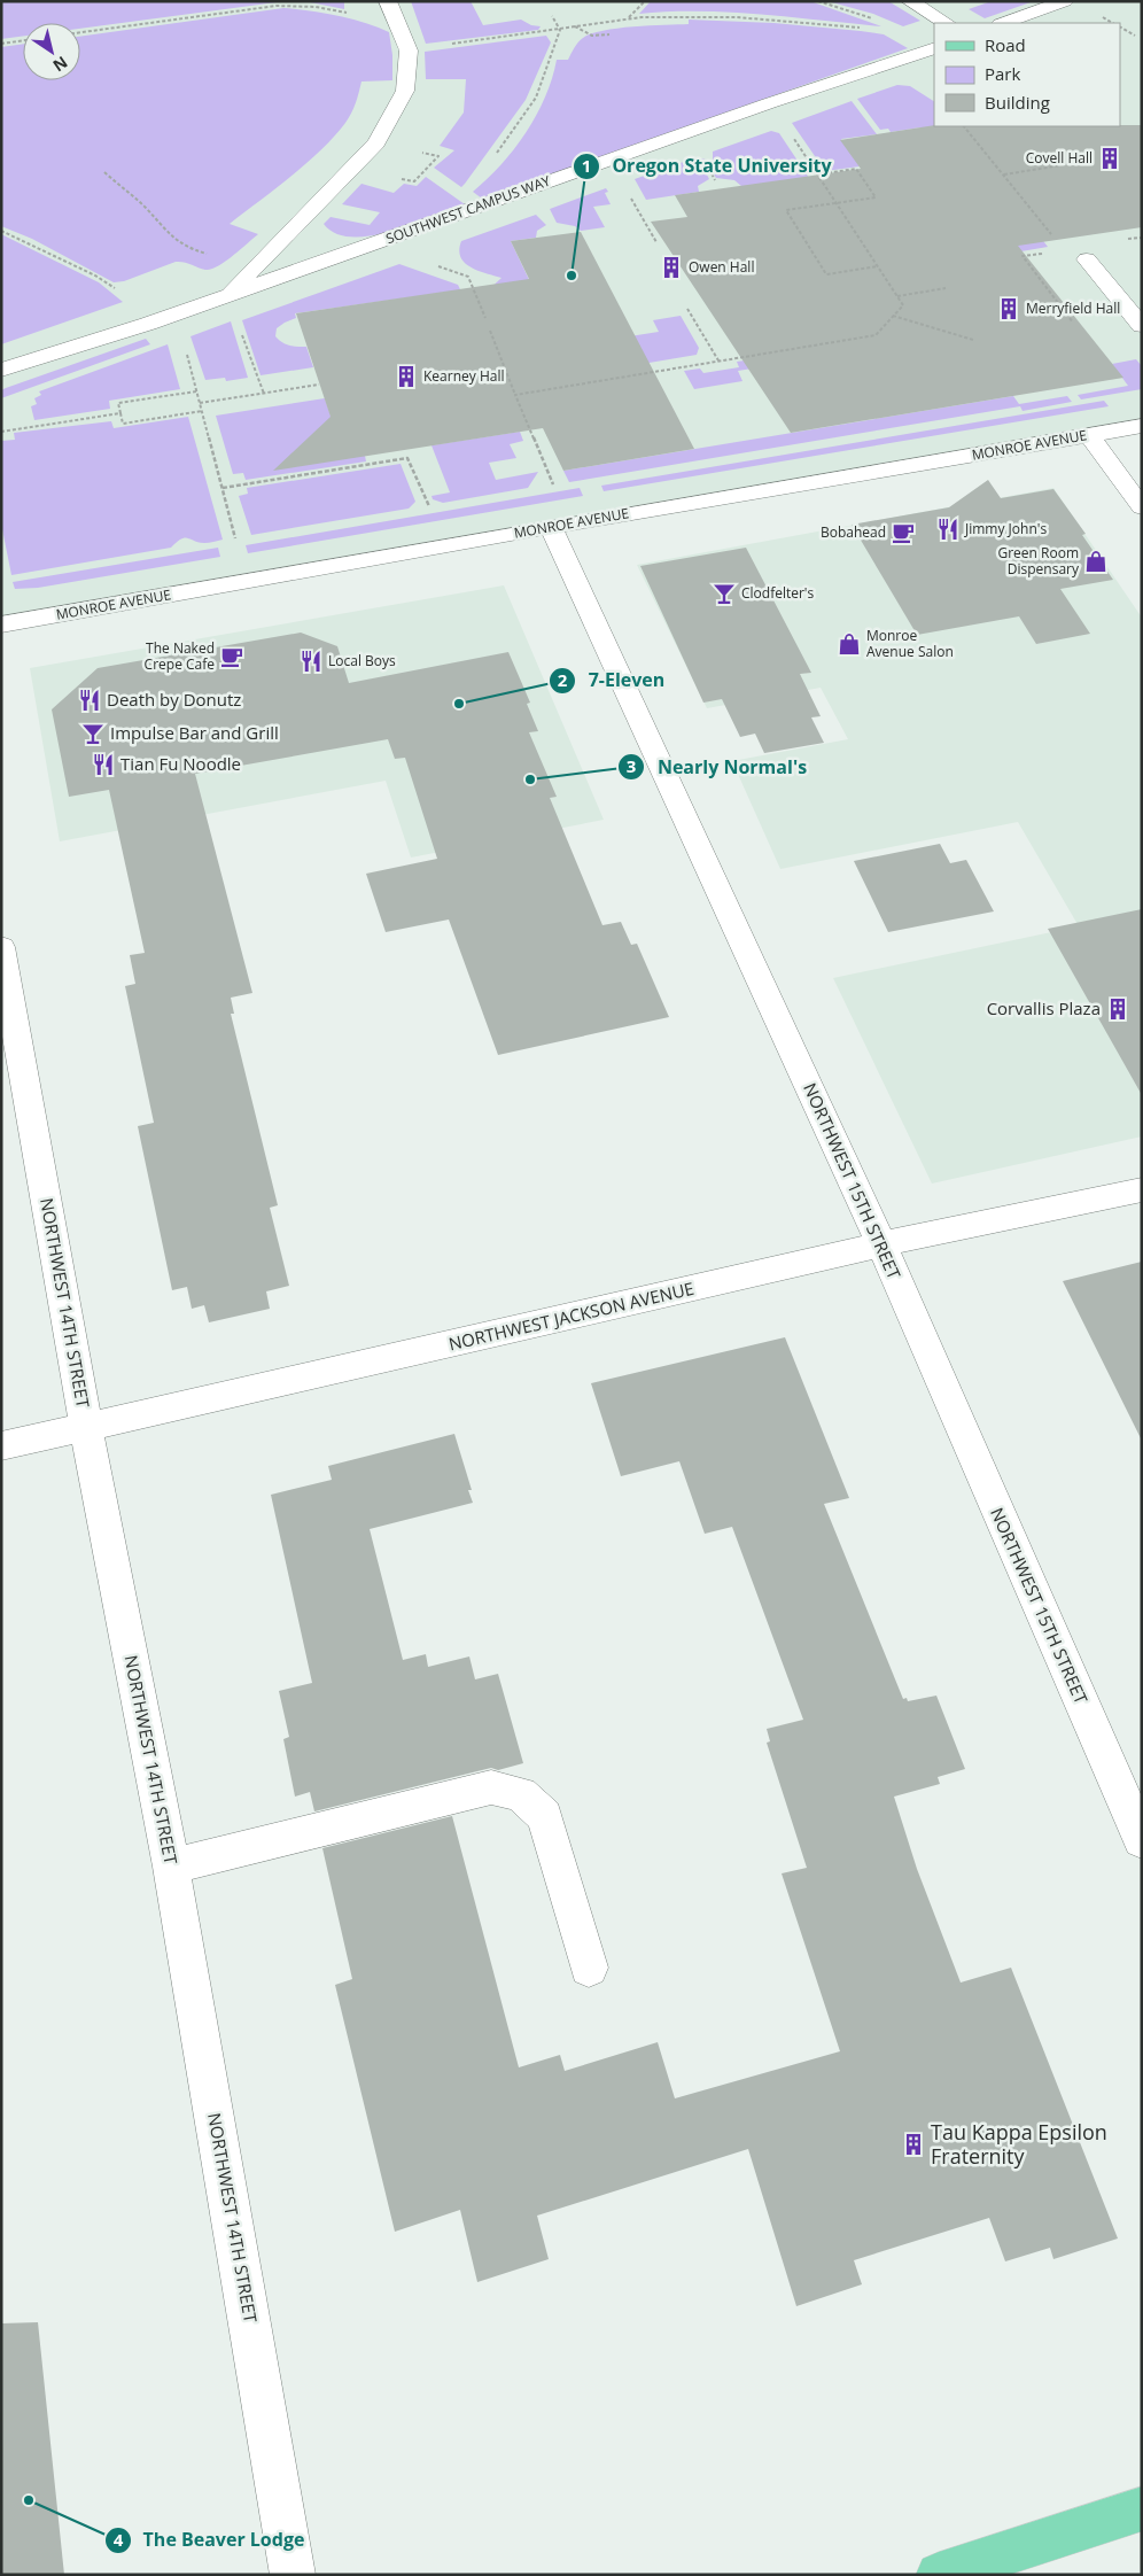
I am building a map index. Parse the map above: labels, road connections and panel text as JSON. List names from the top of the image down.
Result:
{
  "streets": {
    "street": [
      "SOUTHWEST CAMPUS WAY",
      "MONROE AVENUE",
      "NORTHWEST 15TH STREET",
      "NORTHWEST 14TH STREET",
      "NORTHWEST JACKSON AVENUE"
    ]
  },
  "crossings": [
    ["MONROE AVENUE", "NORTHWEST 15TH STREET"],
    ["NORTHWEST 15TH STREET", "NORTHWEST JACKSON AVENUE"],
    ["NORTHWEST 14TH STREET", "NORTHWEST JACKSON AVENUE"]
  ],
  "places": {
    "building": [
      "Covell Hall",
      "Owen Hall",
      "Merryfield Hall",
      "Kearney Hall",
      "Corvallis Plaza",
      "Tau Kappa Epsilon Fraternity"
    ],
    "other": [
      "Oregon State University",
      "7-Eleven",
      "Nearly Normal's",
      "The Beaver Lodge"
    ],
    "restaurant": [
      "Jimmy John's",
      "Local Boys",
      "Death by Donutz",
      "Tian Fu Noodle"
    ],
    "cafe": ["Bobahead", "The Naked Crepe Cafe"],
    "shop": ["Green Room Dispensary", "Monroe Avenue Salon"],
    "bar": ["Clodfelter's", "Impulse Bar and Grill"]
  },
  "legend": ["Road", "Park", "Building"],
  "north": "bottom right"
}
